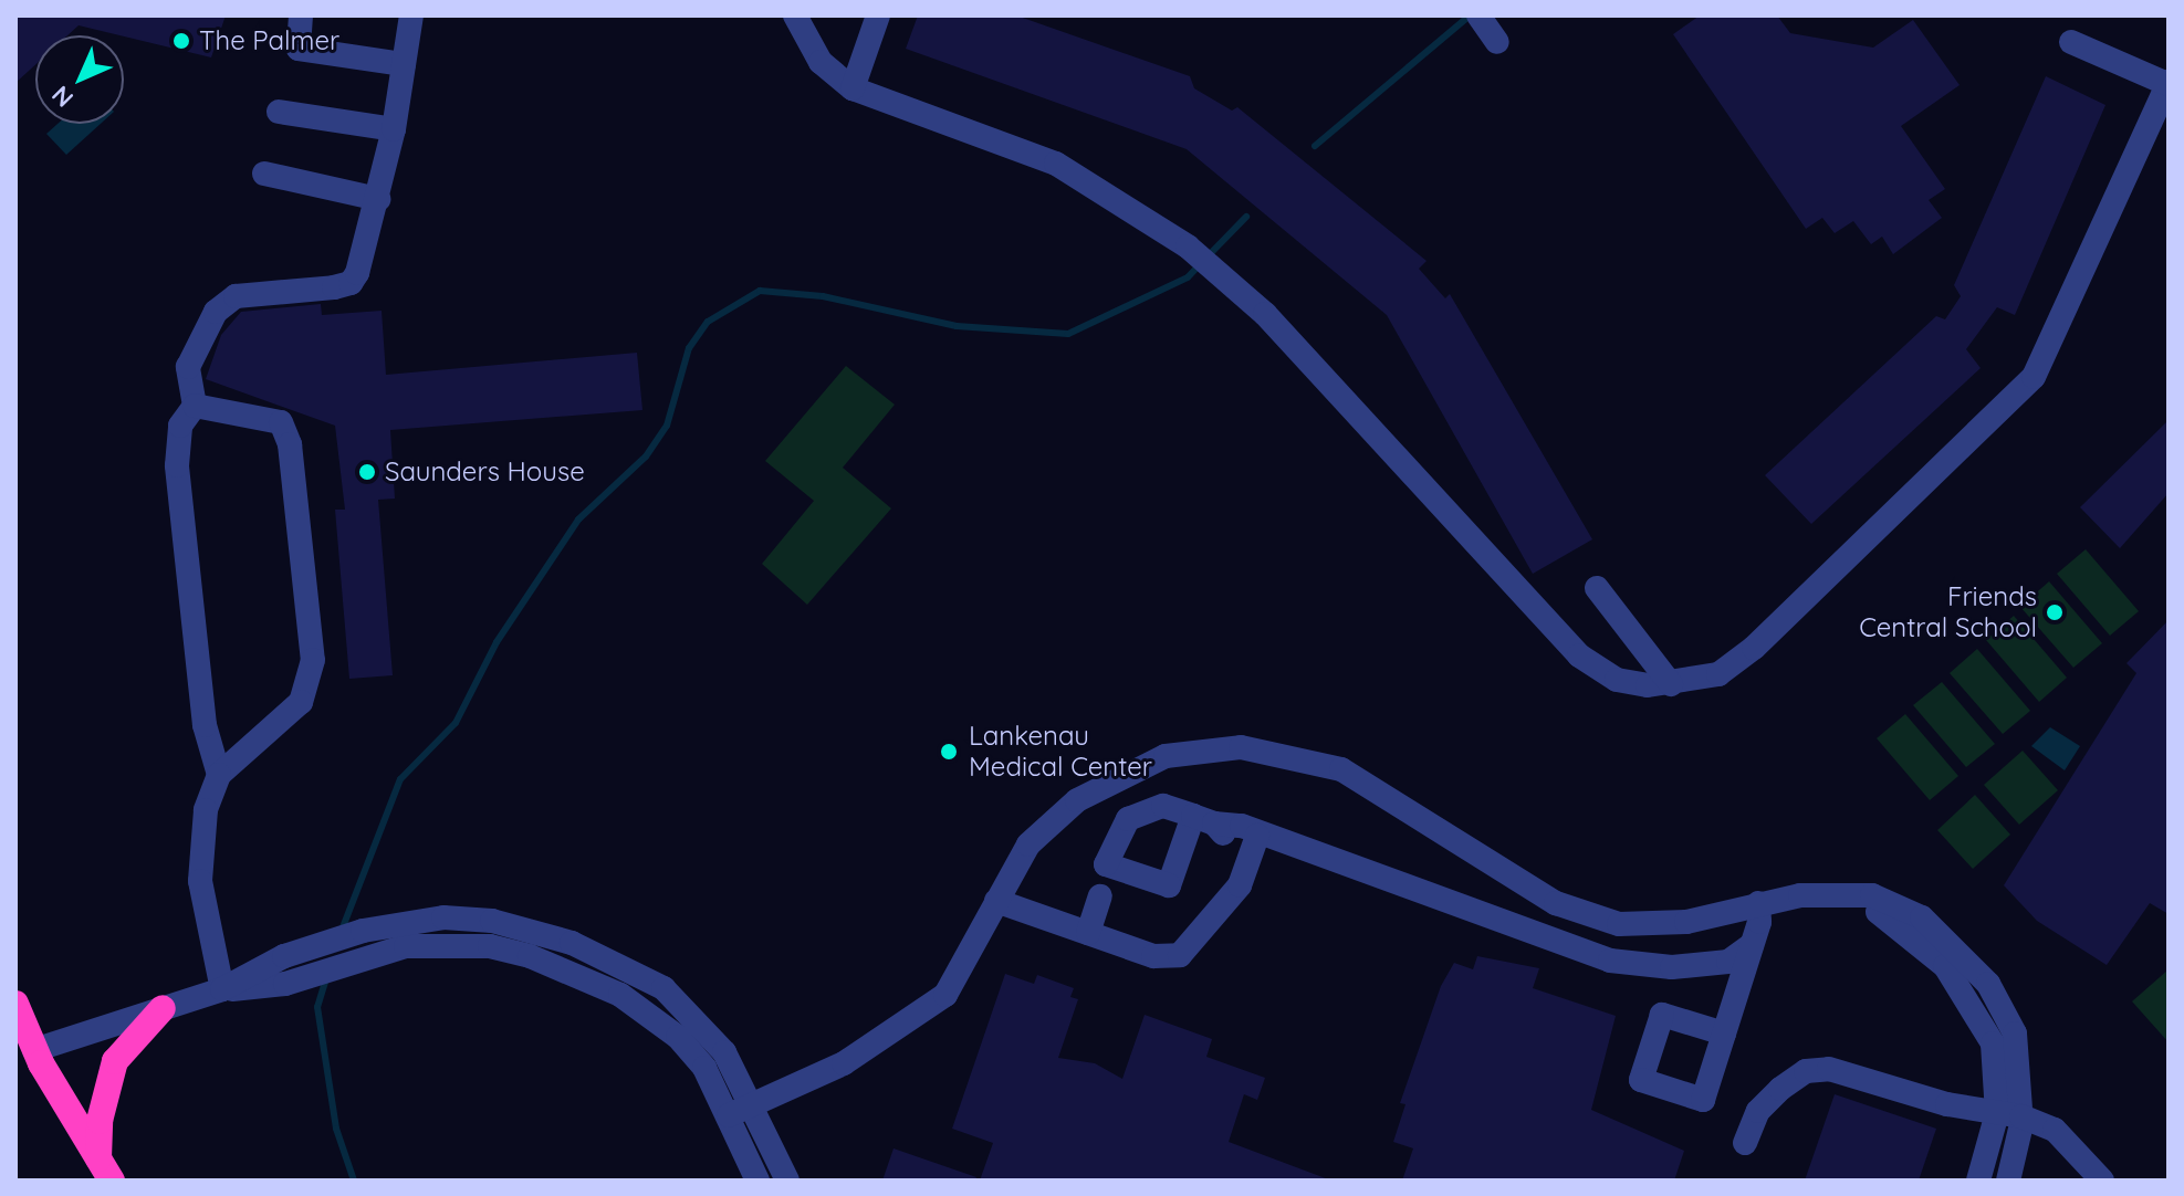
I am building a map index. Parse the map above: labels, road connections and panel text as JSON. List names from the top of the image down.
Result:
{
  "places": [
    "The Palmer",
    "Saunders House",
    "Friends Central School",
    "Lankenau Medical Center"
  ],
  "north": "bottom left"
}
